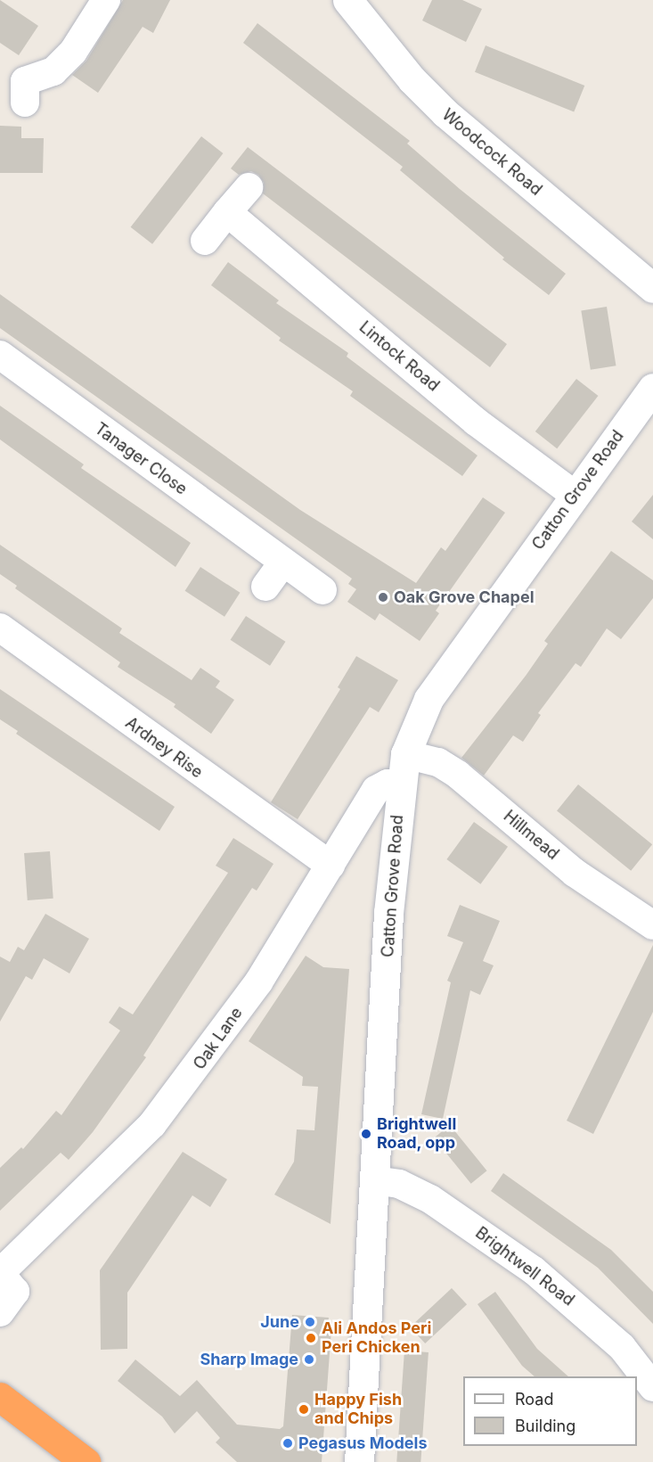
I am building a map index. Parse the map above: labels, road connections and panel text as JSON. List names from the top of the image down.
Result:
{
  "streets": {
    "street": [
      "Woodcock Road",
      "Lintock Road",
      "Tanager Close",
      "Catton Grove Road",
      "Ardney Rise",
      "Hillmead",
      "Oak Lane",
      "Brightwell Road"
    ]
  },
  "crossings": [
    ["Lintock Road", "Catton Grove Road"],
    ["Catton Grove Road", "Hillmead"],
    ["Catton Grove Road", "Oak Lane"],
    ["Catton Grove Road", "Brightwell Road"],
    ["Ardney Rise", "Oak Lane"]
  ],
  "places": [
    "Oak Grove Chapel",
    "Brightwell Road, opp",
    "June",
    "Ali Andos Peri Peri Chicken",
    "Sharp Image",
    "Happy Fish and Chips",
    "Pegasus Models"
  ],
  "legend": ["Road", "Building"]
}
